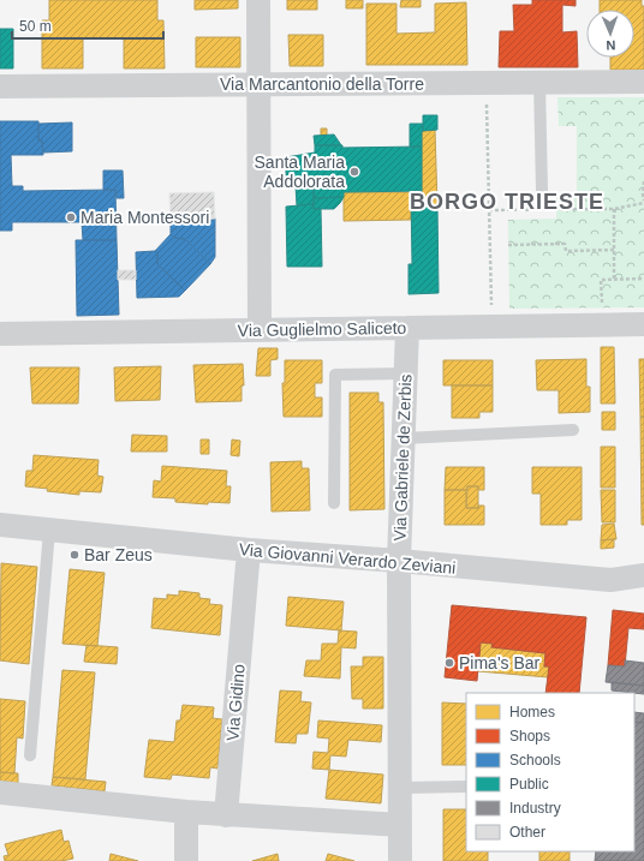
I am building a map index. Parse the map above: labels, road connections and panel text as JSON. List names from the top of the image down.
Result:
{
  "streets": {
    "street": [
      "Via Marcantonio della Torre",
      "Via Guglielmo Saliceto",
      "Via Gabriele de Zerbis",
      "Via Giovanni Verardo Zeviani",
      "Via Gidino"
    ]
  },
  "crossings": [
    ["Via Guglielmo Saliceto", "Via Gabriele de Zerbis"],
    ["Via Gabriele de Zerbis", "Via Giovanni Verardo Zeviani"],
    ["Via Giovanni Verardo Zeviani", "Via Gidino"]
  ],
  "districts": ["BORGO TRIESTE"],
  "places": [
    "Santa Maria Addolorata",
    "Maria Montessori",
    "Bar Zeus",
    "Pima's Bar"
  ],
  "legend": [
    "Homes",
    "Shops",
    "Schools",
    "Public",
    "Industry",
    "Other"
  ],
  "scale_bar": "50 m",
  "north": "bottom"
}
